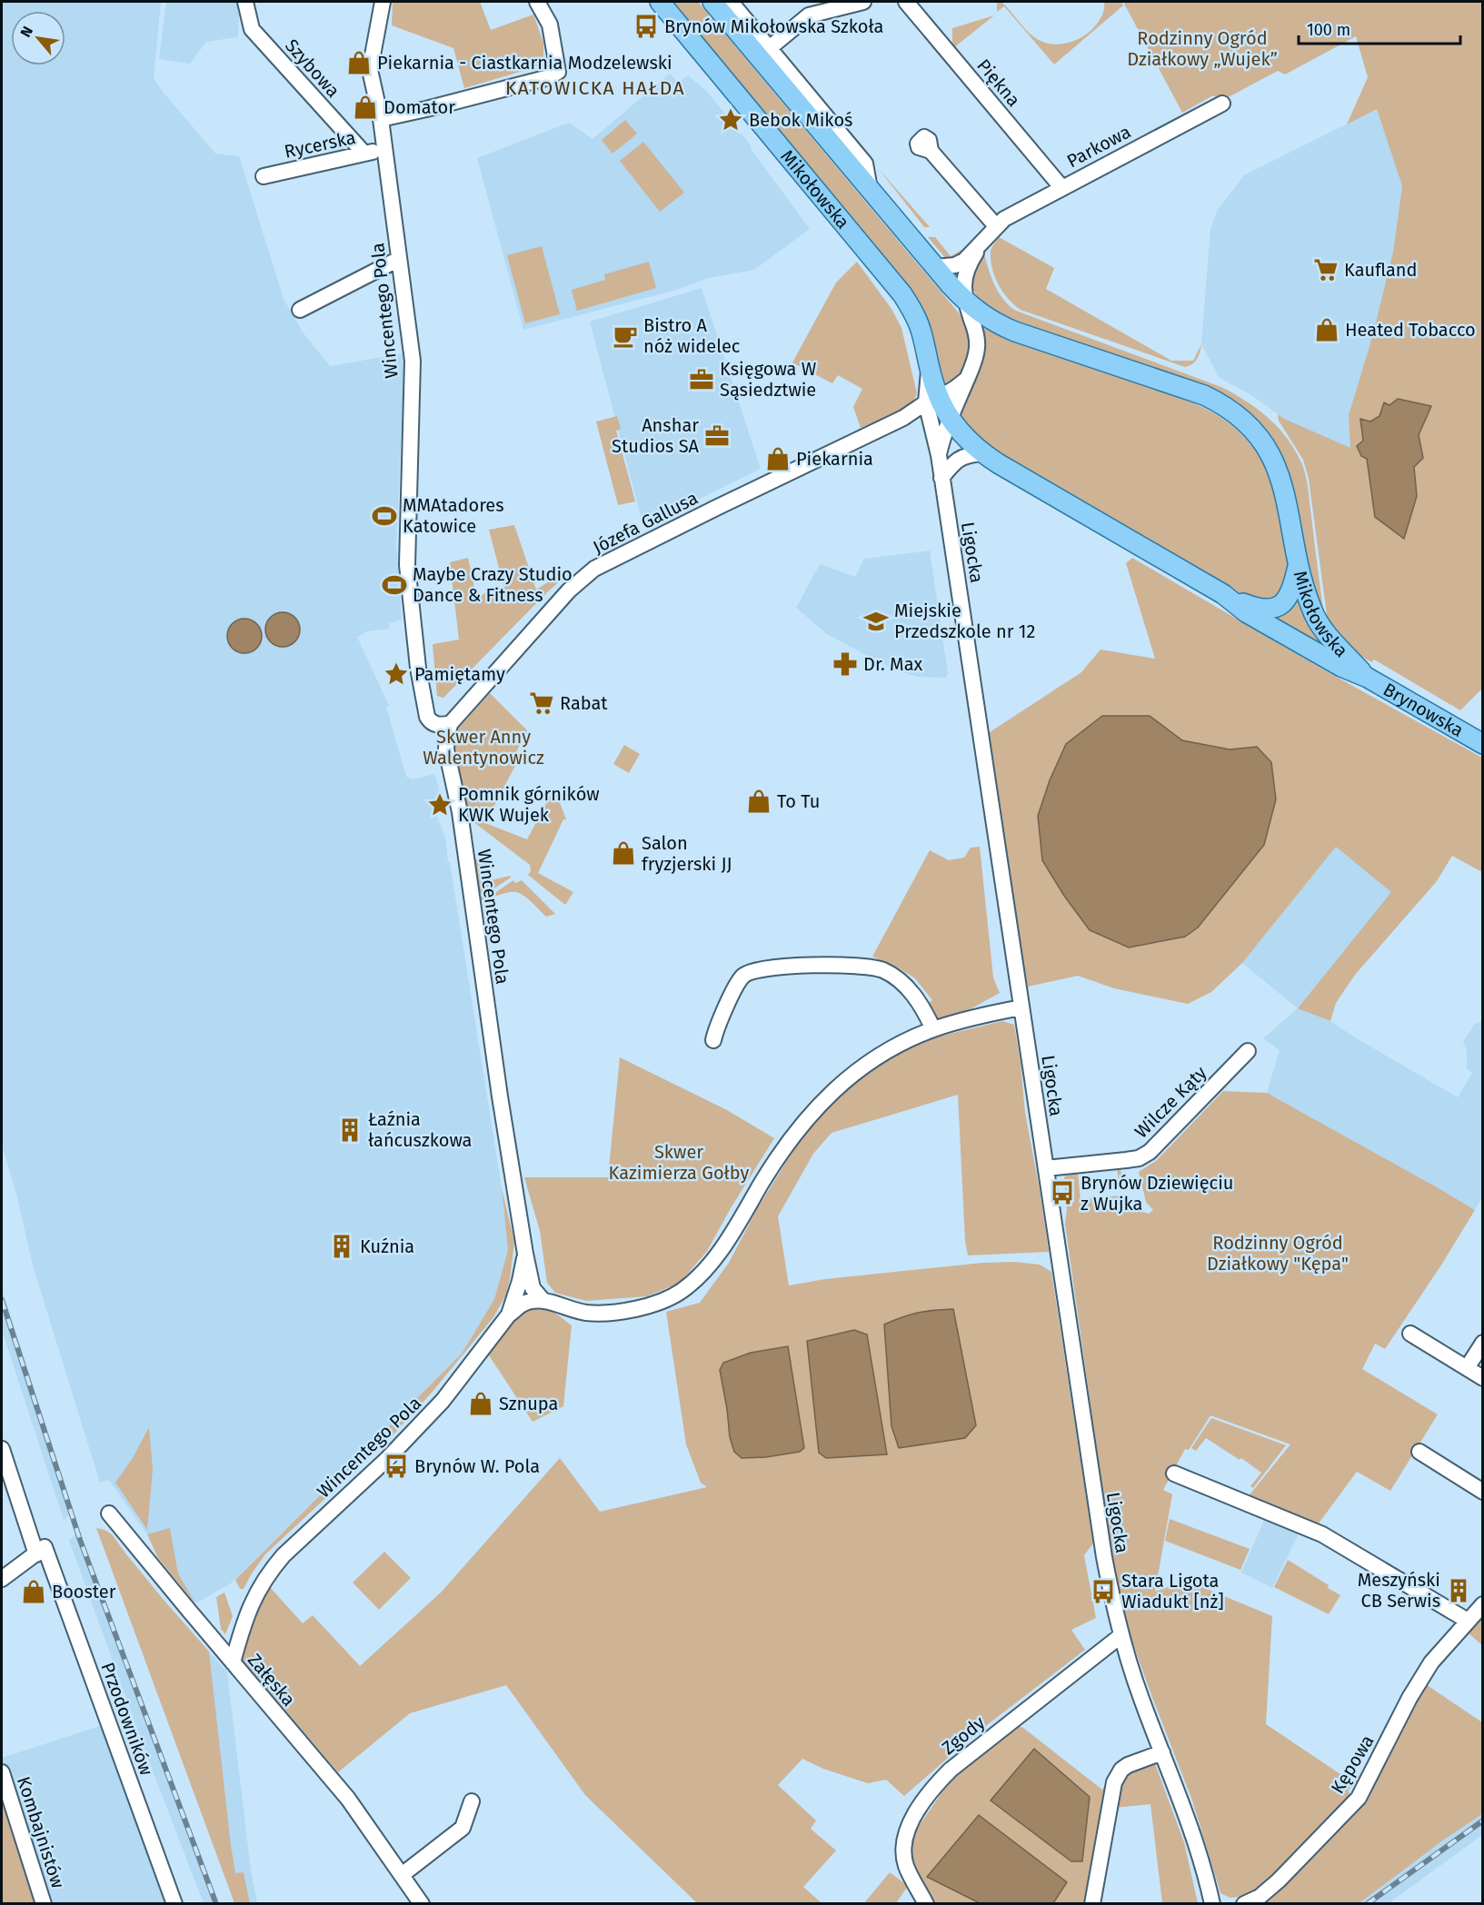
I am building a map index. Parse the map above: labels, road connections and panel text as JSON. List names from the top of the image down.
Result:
{
  "streets": {
    "main road": ["Mikołowska", "Brynowska"],
    "street": [
      "Szybowa",
      "Piękna",
      "Rycerska",
      "Parkowa",
      "Wincentego Pola",
      "Józefa Gallusa",
      "Ligocka",
      "Wilcze Kąty",
      "Załęska",
      "Przodowników",
      "Zgody",
      "Kępowa",
      "Kombajnistów"
    ]
  },
  "crossings": [
    ["Szybowa", "Rycerska"],
    ["Piękna", "Parkowa"],
    ["Rycerska", "Wincentego Pola"],
    ["Parkowa", "Mikołowska"],
    ["Mikołowska", "Józefa Gallusa"],
    ["Mikołowska", "Ligocka"],
    ["Mikołowska", "Brynowska"],
    ["Wincentego Pola", "Józefa Gallusa"],
    ["Wincentego Pola", "Załęska"],
    ["Józefa Gallusa", "Ligocka"],
    ["Ligocka", "Wilcze Kąty"],
    ["Ligocka", "Zgody"]
  ],
  "districts": ["KATOWICKA HAŁDA"],
  "parks": [
    "Rodzinny Ogród Działkowy „Wujek”",
    "Skwer Anny Walentynowicz",
    "Skwer Kazimierza Gołby",
    "Rodzinny Ogród Działkowy \"Kępa\""
  ],
  "places": {
    "bus stop": [
      "Brynów Mikołowska Szkoła",
      "Brynów Dziewięciu z Wujka",
      "Brynów W. Pola",
      "Stara Ligota Wiadukt [nż]"
    ],
    "shop": [
      "Piekarnia - Ciastkarnia Modzelewski",
      "Domator",
      "Heated Tobacco",
      "Piekarnia",
      "To Tu",
      "Salon fryzjerski JJ",
      "Sznupa",
      "Booster"
    ],
    "place": ["Bebok Mikoś", "Pamiętamy", "Pomnik górników KWK Wujek"],
    "supermarket": ["Kaufland", "Rabat"],
    "cafe": ["Bistro A nóż widelec"],
    "office": ["Księgowa W Sąsiedztwie", "Anshar Studios SA"],
    "sports": ["MMAtadores Katowice", "Maybe Crazy Studio Dance & Fitness"],
    "school or university": ["Miejskie Przedszkole nr 12"],
    "pharmacy": ["Dr. Max"],
    "building": ["Łaźnia łańcuszkowa", "Kuźnia", "Meszyński CB Serwis"]
  },
  "scale_bar": "100 m",
  "north": "top left"
}
